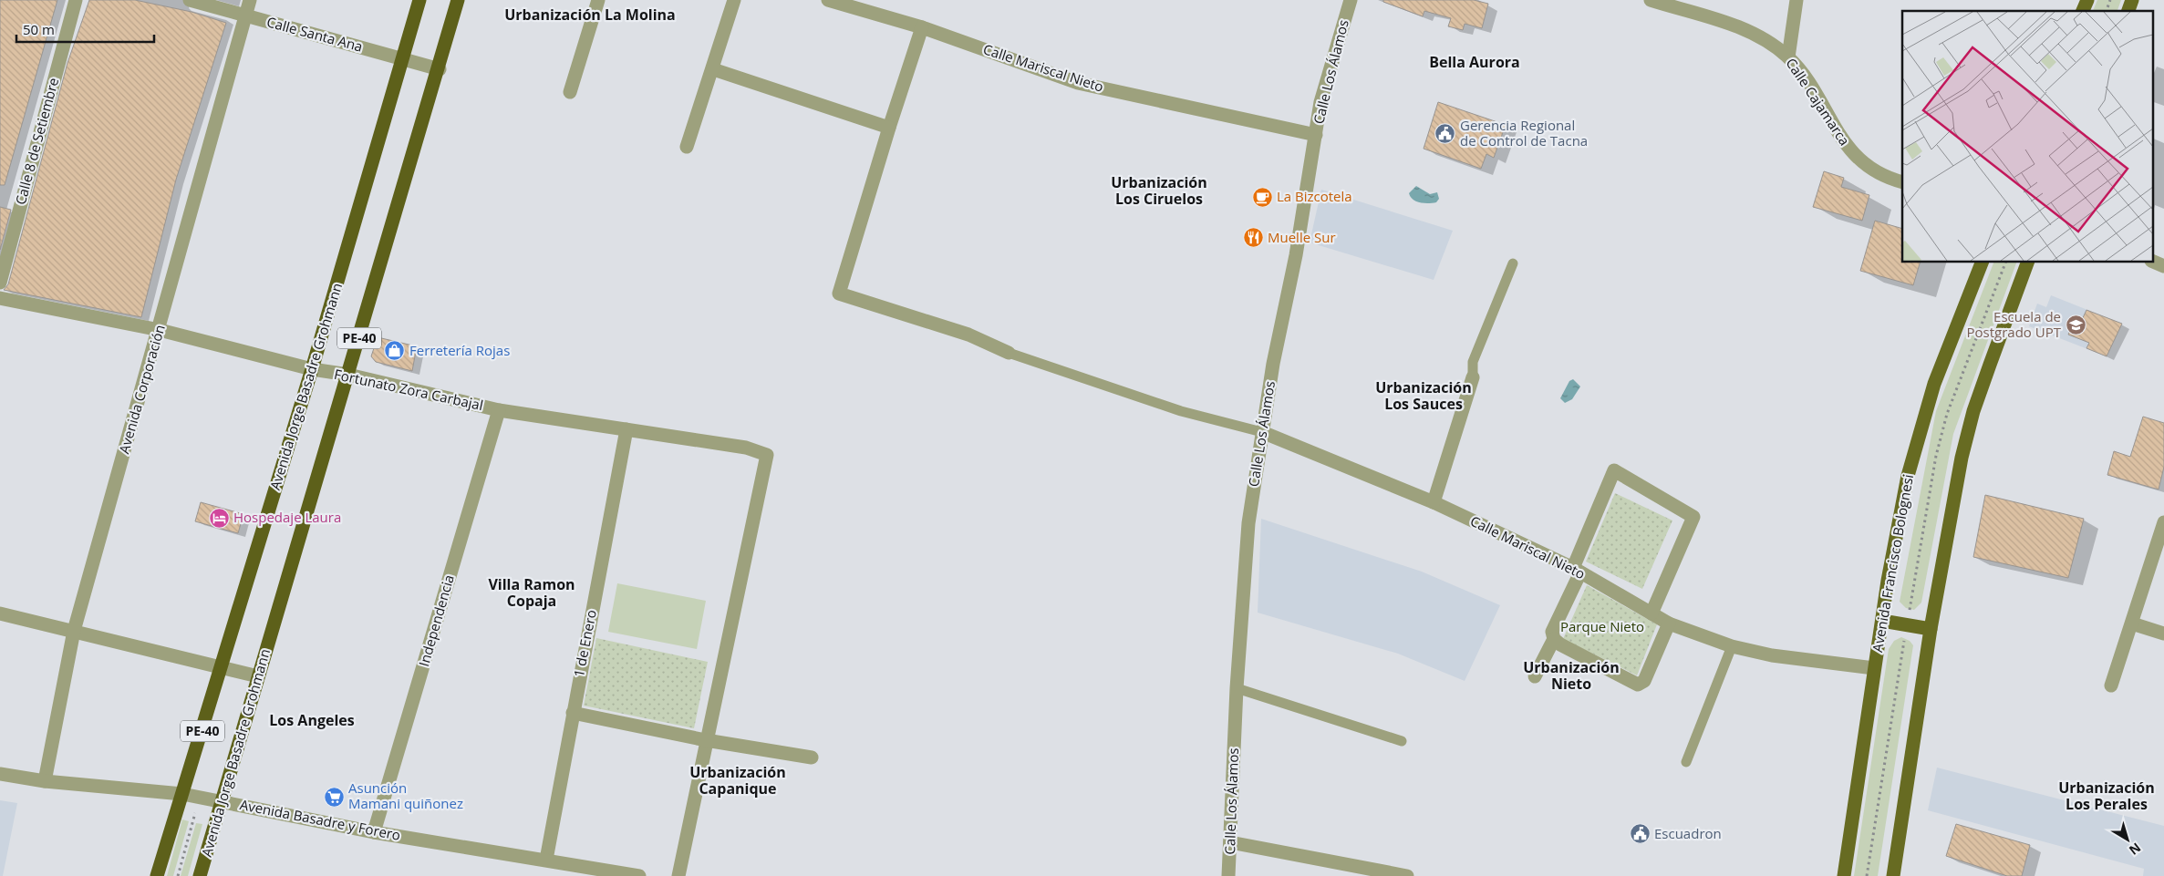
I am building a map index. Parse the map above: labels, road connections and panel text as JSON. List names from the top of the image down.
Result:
{
  "streets": {
    "highway": ["PE-40", "Avenida Jorge Basadre Grohmann"],
    "main road": ["Avenida Francisco Bolognesi"],
    "street": [
      "Calle Santa Ana",
      "Calle Mariscal Nieto",
      "Calle Los Álamos",
      "Calle Cajamarca",
      "Calle 8 de Setiembre",
      "Avenida Corporación",
      "Fortunato Zora Carbajal",
      "Independencia",
      "1 de Enero",
      "Avenida Basadre y Forero"
    ]
  },
  "crossings": [
    ["Calle Santa Ana", "Avenida Jorge Basadre Grohmann"],
    ["Calle Santa Ana", "Avenida Corporación"],
    ["Calle Mariscal Nieto", "Calle Los Álamos"],
    ["Calle Mariscal Nieto", "Avenida Francisco Bolognesi"],
    ["Avenida Jorge Basadre Grohmann", "Fortunato Zora Carbajal"],
    ["Avenida Jorge Basadre Grohmann", "Avenida Basadre y Forero"],
    ["Avenida Corporación", "Fortunato Zora Carbajal"],
    ["Avenida Corporación", "Avenida Basadre y Forero"],
    ["Fortunato Zora Carbajal", "Independencia"],
    ["Fortunato Zora Carbajal", "1 de Enero"],
    ["Independencia", "Avenida Basadre y Forero"],
    ["1 de Enero", "Avenida Basadre y Forero"]
  ],
  "districts": [
    "Urbanización La Molina",
    "Bella Aurora",
    "Urbanización Los Ciruelos",
    "Urbanización Los Sauces",
    "Villa Ramon Copaja",
    "Urbanización Nieto",
    "Los Angeles",
    "Urbanización Capanique",
    "Urbanización Los Perales"
  ],
  "parks": ["Parque Nieto"],
  "places": {
    "public building": ["Gerencia Regional de Control de Tacna", "Escuadron"],
    "cafe": ["La Bizcotela"],
    "restaurant": ["Muelle Sur"],
    "school or university": ["Escuela de Postgrado UPT"],
    "shop": ["Ferretería Rojas"],
    "hotel": ["Hospedaje Laura"],
    "supermarket": ["Asunción Mamani quiñonez"]
  },
  "scale_bar": "50 m",
  "north": "bottom right"
}
